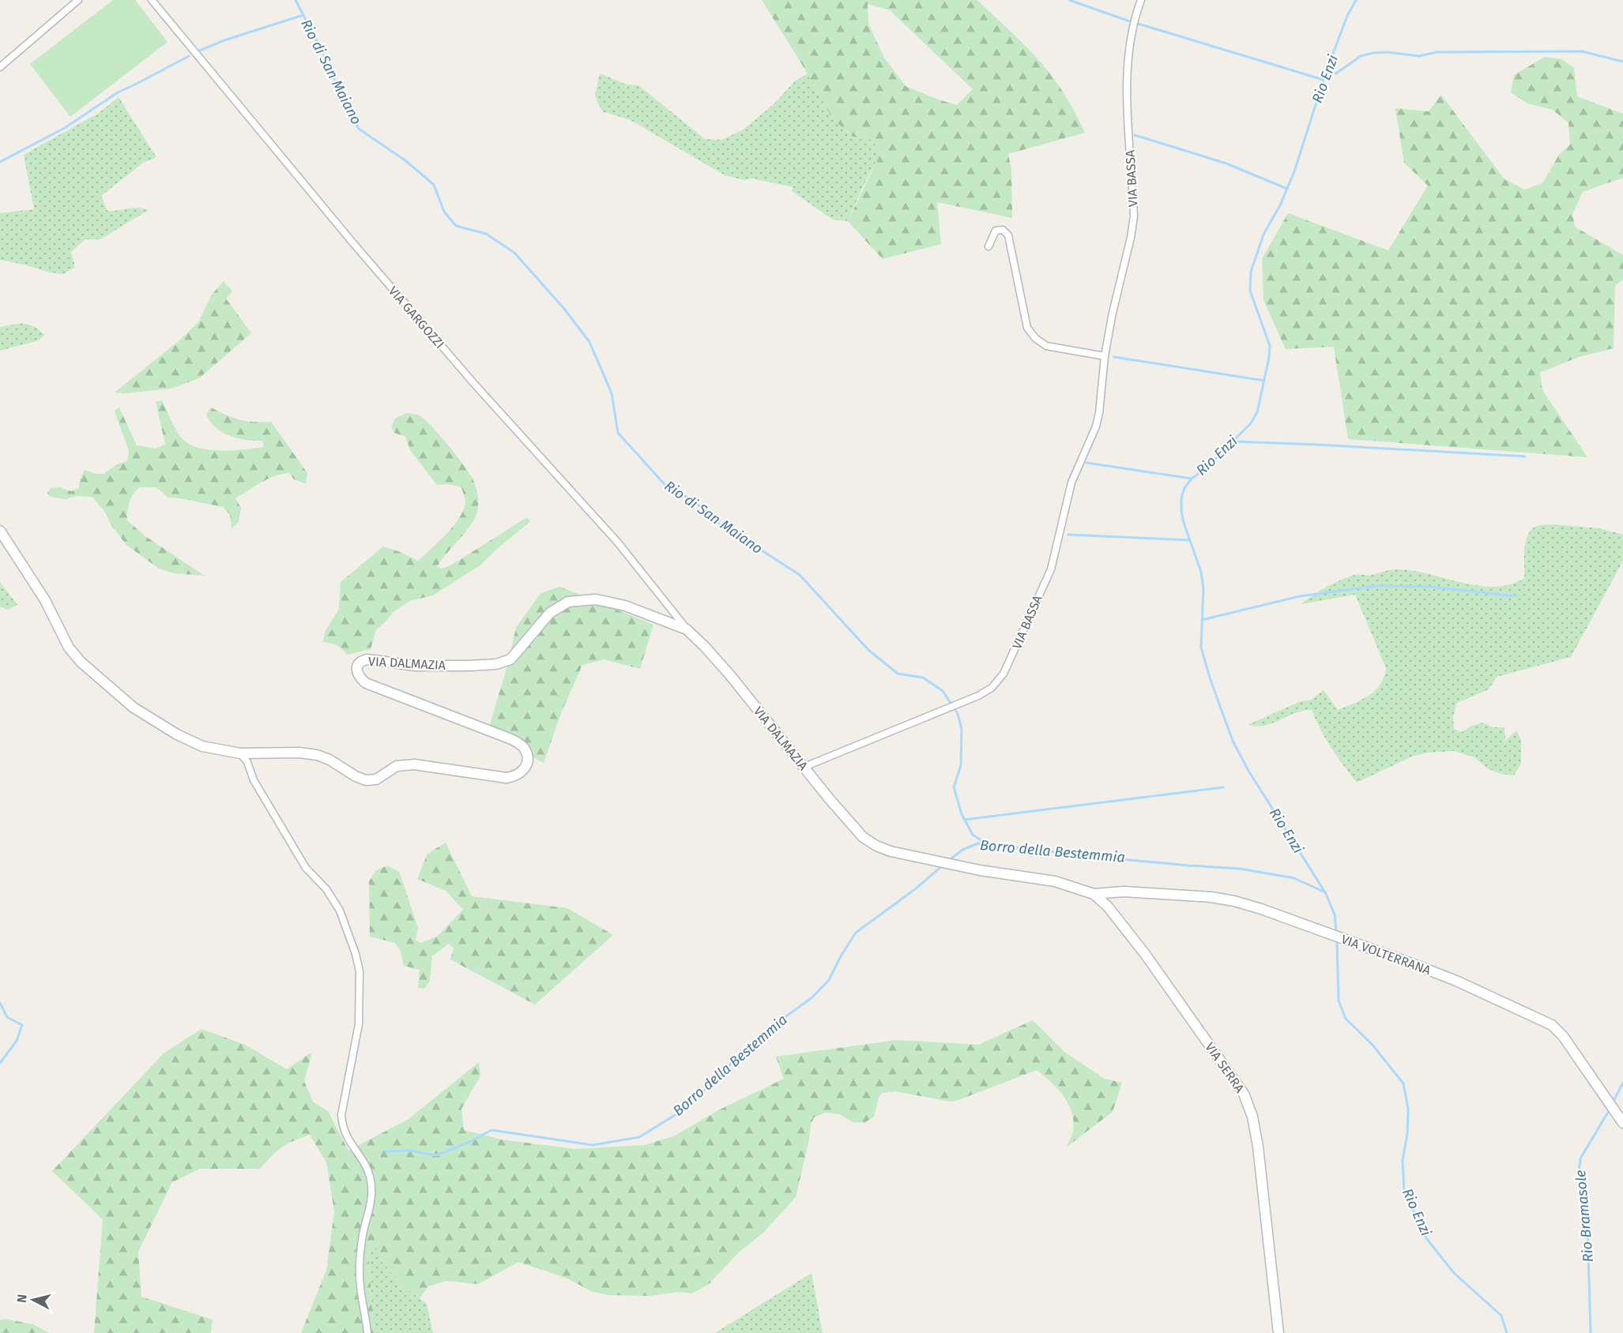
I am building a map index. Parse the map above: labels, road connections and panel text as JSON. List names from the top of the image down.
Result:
{
  "streets": {
    "main road": ["VIA DALMAZIA", "VIA VOLTERRANA", "VIA SERRA"],
    "street": ["VIA BASSA", "VIA GARGOZZI"]
  },
  "crossings": [
    ["VIA BASSA", "VIA DALMAZIA"],
    ["VIA GARGOZZI", "VIA DALMAZIA"],
    ["VIA DALMAZIA", "VIA VOLTERRANA"],
    ["VIA DALMAZIA", "VIA SERRA"],
    ["VIA VOLTERRANA", "VIA SERRA"]
  ],
  "water": [
    "Rio di San Maiano",
    "Rio Enzi",
    "Borro della Bestemmia",
    "Rio Bramasole"
  ],
  "north": "left"
}
